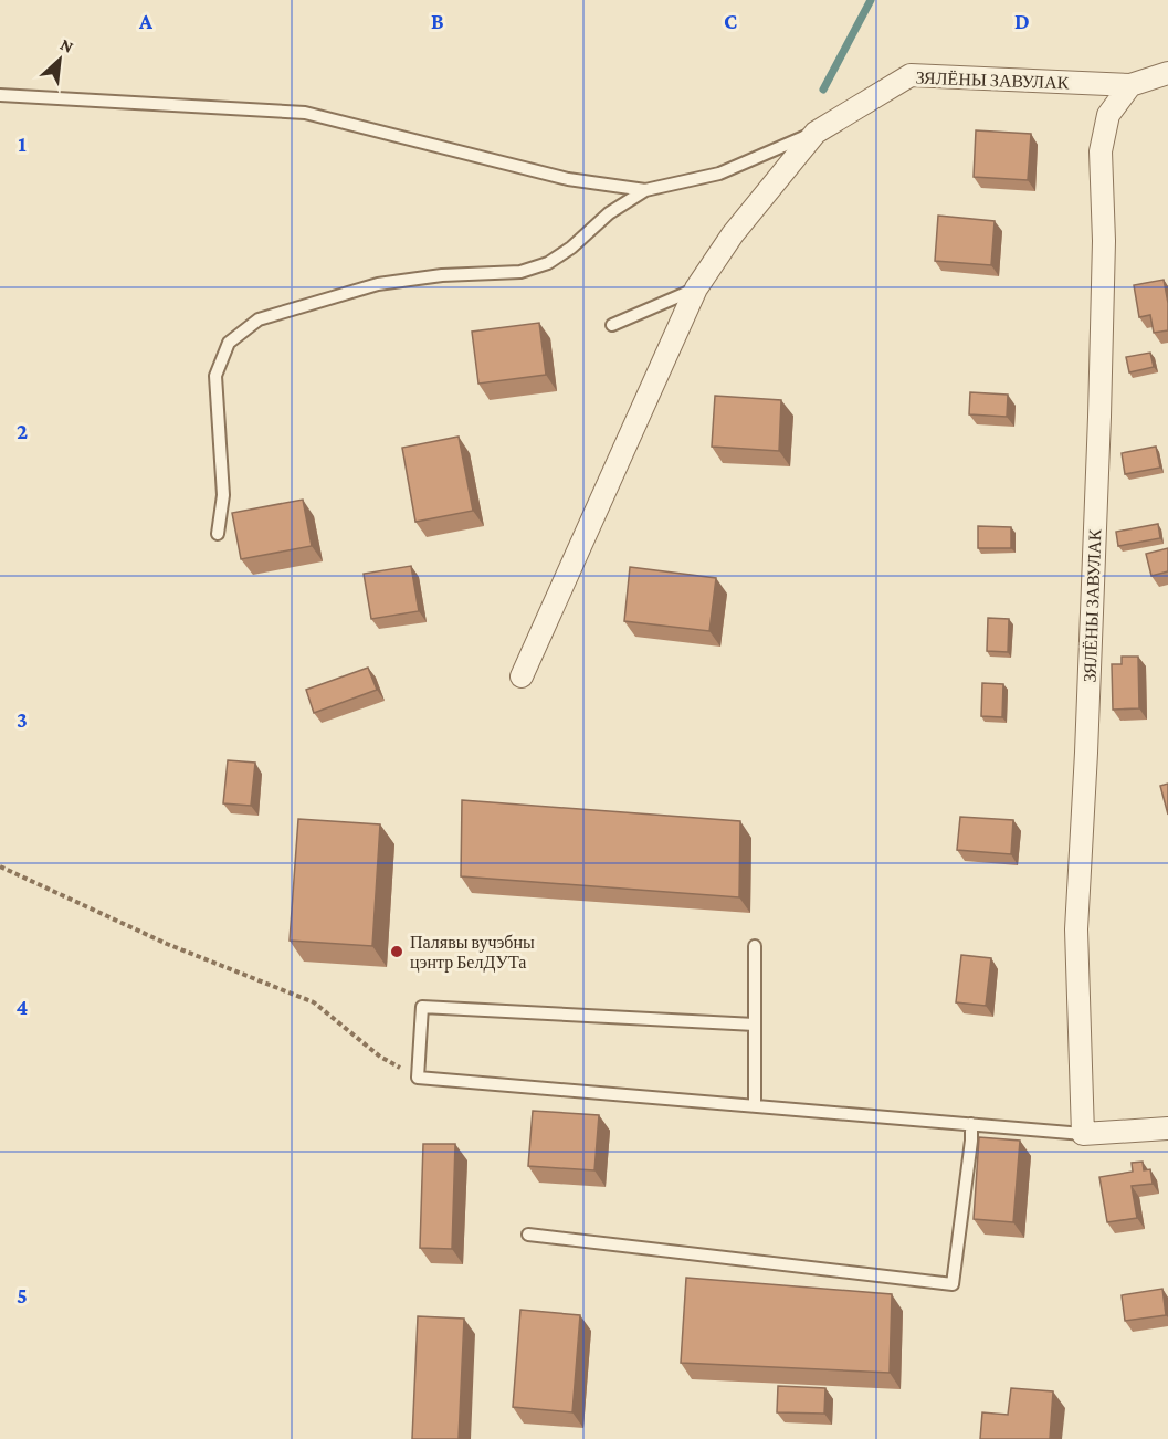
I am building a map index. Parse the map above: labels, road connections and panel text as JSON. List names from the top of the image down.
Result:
{
  "streets": {
    "street": ["ЗЯЛЁНЫ ЗАВУЛАК"]
  },
  "places": ["Палявы вучэбны цэнтр БелДУТа"],
  "north": "top right",
  "grid": {
    "columns": [
      "A",
      "B",
      "C",
      "D"
    ],
    "rows": [
      "1",
      "2",
      "3",
      "4",
      "5"
    ]
  }
}
